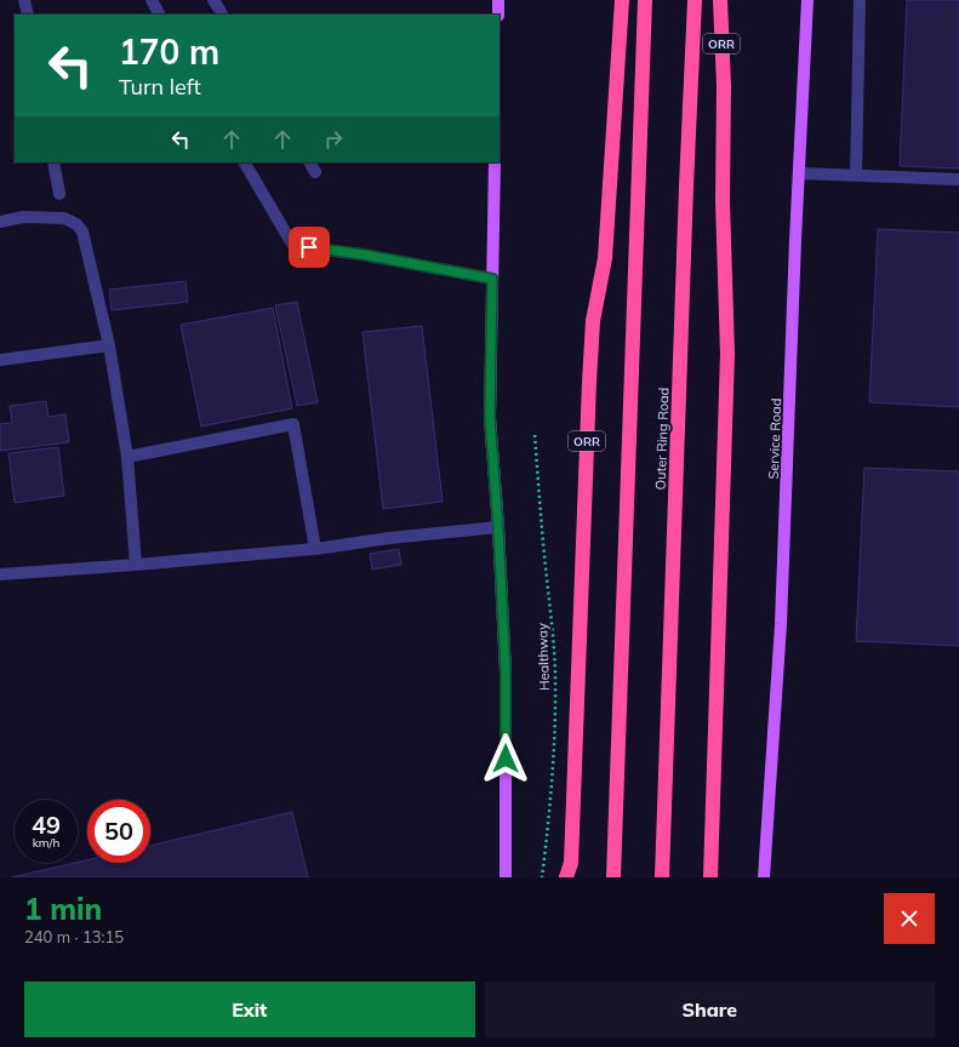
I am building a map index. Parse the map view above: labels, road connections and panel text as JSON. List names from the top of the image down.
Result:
{
  "streets": {
    "highway": ["ORR", "Outer Ring Road"],
    "main road": ["Service Road"],
    "path": ["Healthway"]
  },
  "page": {
    "turn": ["170 m", "Turn left"],
    "speed": "49 km/h",
    "limit": "50",
    "heading": ["1 min", "240 m · 13:15"],
    "buttons": ["Exit", "Share"]
  }
}
